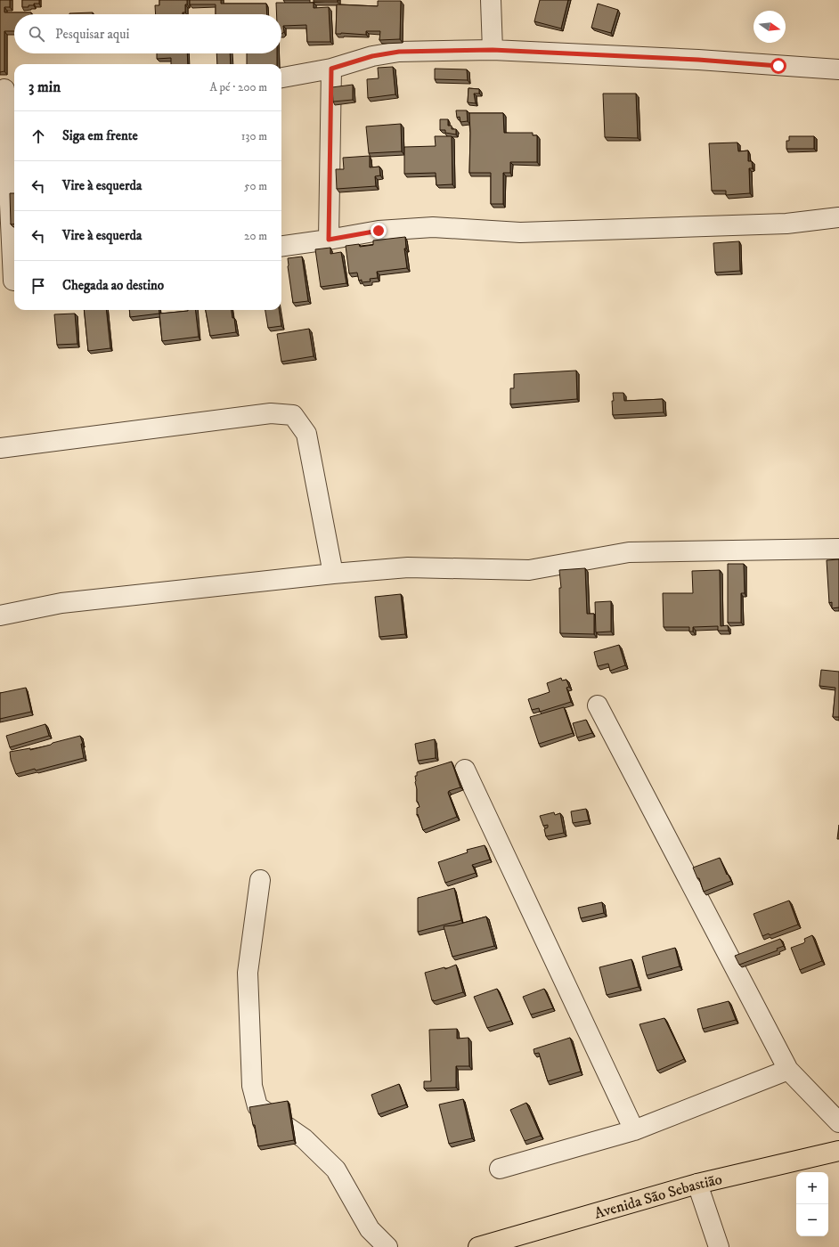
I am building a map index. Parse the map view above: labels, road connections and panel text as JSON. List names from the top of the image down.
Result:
{
  "streets": {
    "main road": ["Avenida São Sebastião"]
  },
  "north": "right",
  "page": {
    "search": "Pesquisar aqui",
    "heading": ["3 min", "A pé · 200 m"],
    "list": [
      ["Siga em frente", "130 m"],
      ["Vire à esquerda", "50 m"],
      ["Vire à esquerda", "20 m"],
      "Chegada ao destino"
    ],
    "map_buttons": ["+", "−"]
  }
}
